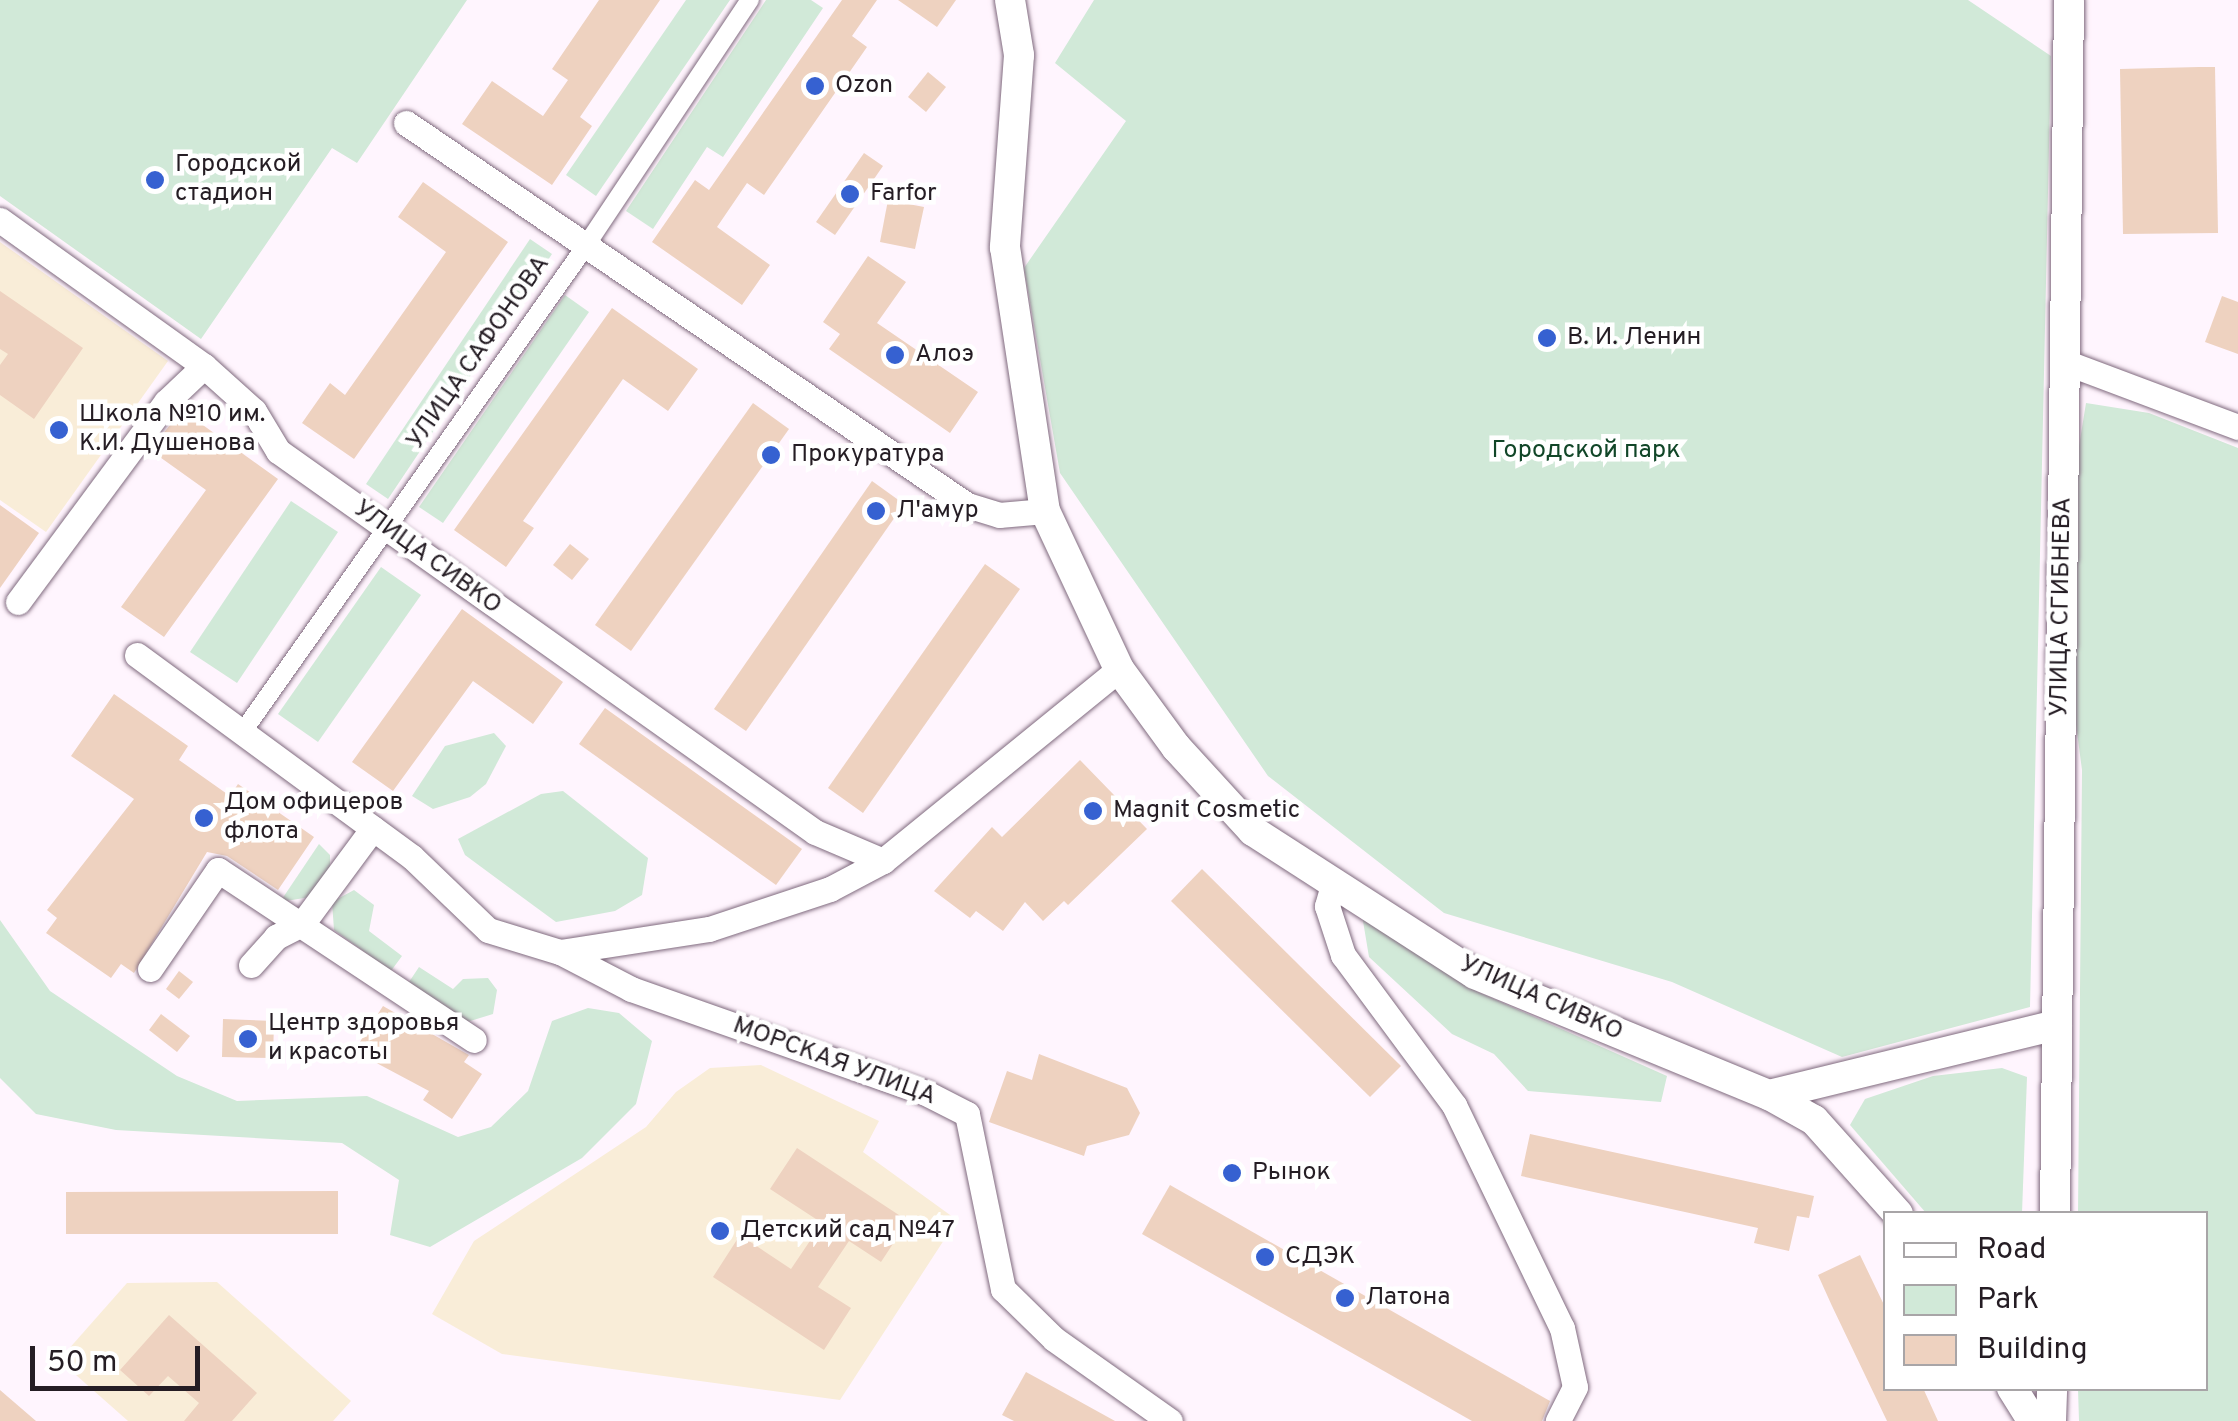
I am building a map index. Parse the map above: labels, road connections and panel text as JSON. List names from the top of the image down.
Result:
{
  "streets": {
    "street": [
      "УЛИЦА САФОНОВА",
      "УЛИЦА СИВКО",
      "УЛИЦА СГИБНЕВА",
      "МОРСКАЯ УЛИЦА"
    ]
  },
  "crossings": [
    ["УЛИЦА САФОНОВА", "УЛИЦА СИВКО"]
  ],
  "parks": ["Городской парк"],
  "places": [
    "Ozon",
    "Городской стадион",
    "Farfor",
    "В. И. Ленин",
    "Алоэ",
    "Школа №10 им. К.И. Душенова",
    "Прокуратура",
    "Л'амур",
    "Magnit Cosmetic",
    "Дом офицеров флота",
    "Центр здоровья и красоты",
    "Рынок",
    "Детский сад №47",
    "СДЭК",
    "Латона"
  ],
  "legend": ["Road", "Park", "Building"],
  "scale_bar": "50 m"
}
